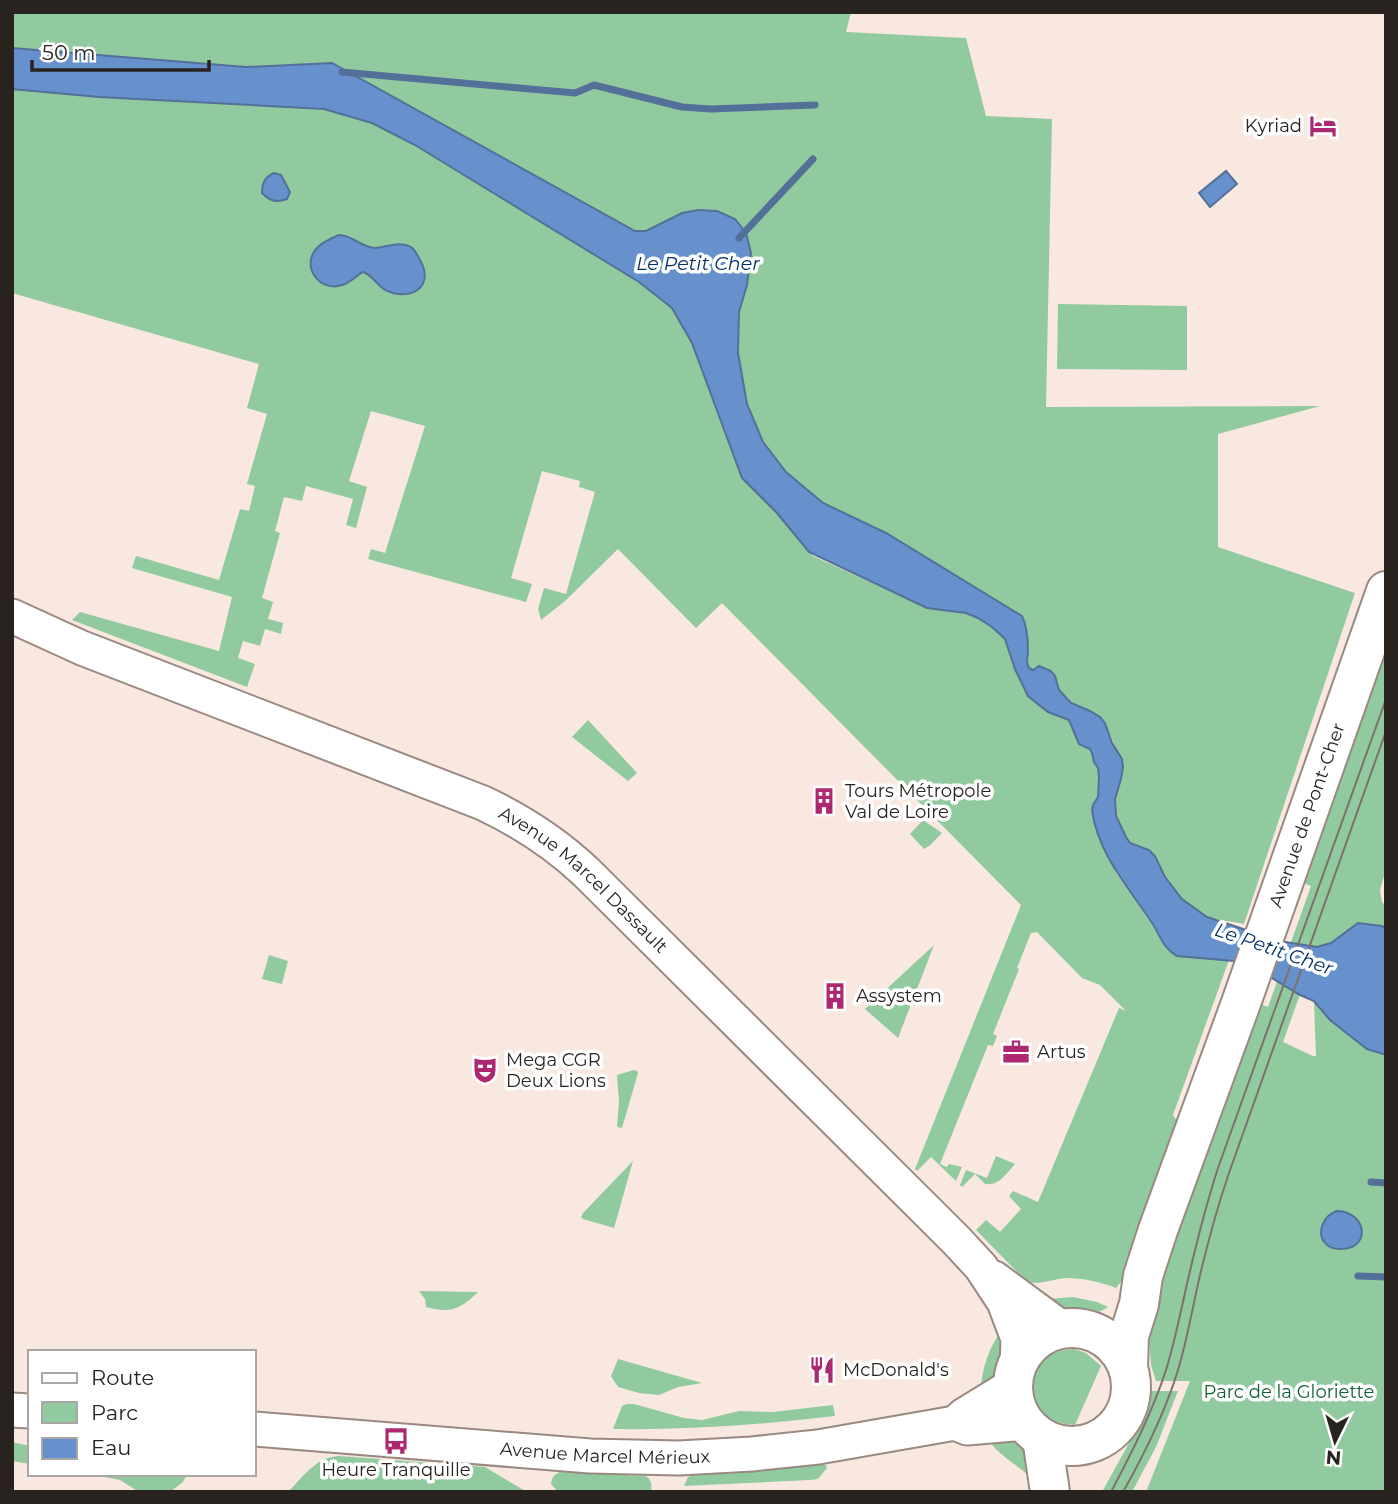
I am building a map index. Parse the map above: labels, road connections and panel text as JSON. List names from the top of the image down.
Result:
{
  "streets": {
    "main road": ["Avenue de Pont-Cher"],
    "street": ["Avenue Marcel Dassault", "Avenue Marcel Mérieux"]
  },
  "crossings": [
    ["Avenue de Pont-Cher", "Avenue Marcel Dassault"],
    ["Avenue de Pont-Cher", "Avenue Marcel Mérieux"],
    ["Avenue Marcel Dassault", "Avenue Marcel Mérieux"]
  ],
  "water": ["Le Petit Cher"],
  "parks": ["Parc de la Gloriette"],
  "places": {
    "hotel": ["Kyriad"],
    "building": ["Tours Métropole Val de Loire", "Assystem"],
    "office": ["Artus"],
    "theatre": ["Mega CGR Deux Lions"],
    "restaurant": ["McDonald's"],
    "bus stop": ["Heure Tranquille"]
  },
  "legend": ["Route", "Parc", "Eau"],
  "scale_bar": "50 m",
  "north": "bottom"
}
